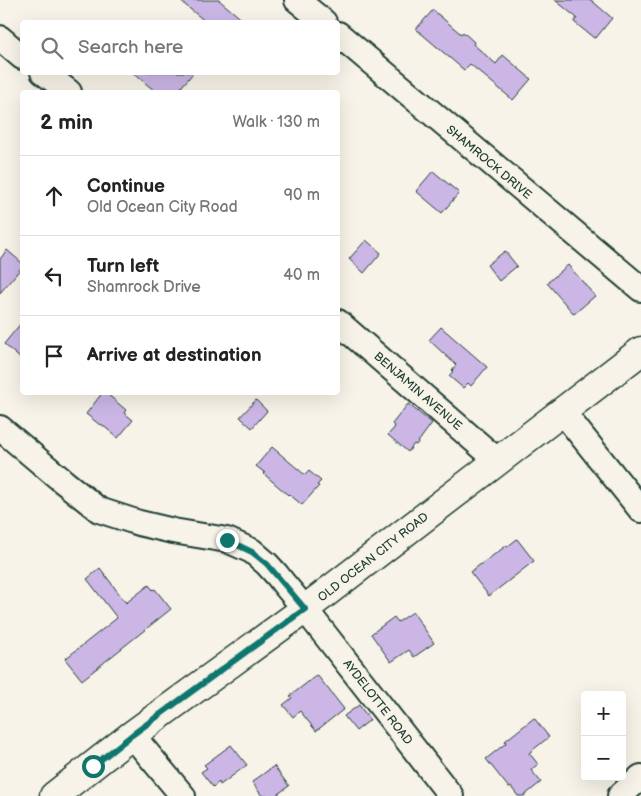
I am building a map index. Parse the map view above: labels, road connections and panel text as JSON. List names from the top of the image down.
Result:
{
  "streets": {
    "main road": ["OLD OCEAN CITY ROAD"],
    "street": ["SHAMROCK DRIVE", "BENJAMIN AVENUE", "AYDELOTTE ROAD"]
  },
  "crossings": [
    ["BENJAMIN AVENUE", "OLD OCEAN CITY ROAD"],
    ["OLD OCEAN CITY ROAD", "AYDELOTTE ROAD"]
  ],
  "page": {
    "search": "Search here",
    "heading": ["2 min", "Walk · 130 m"],
    "list": [
      ["Continue", "Old Ocean City Road", "90 m"],
      ["Turn left", "Shamrock Drive", "40 m"],
      "Arrive at destination"
    ],
    "map_buttons": ["+", "−"]
  }
}
